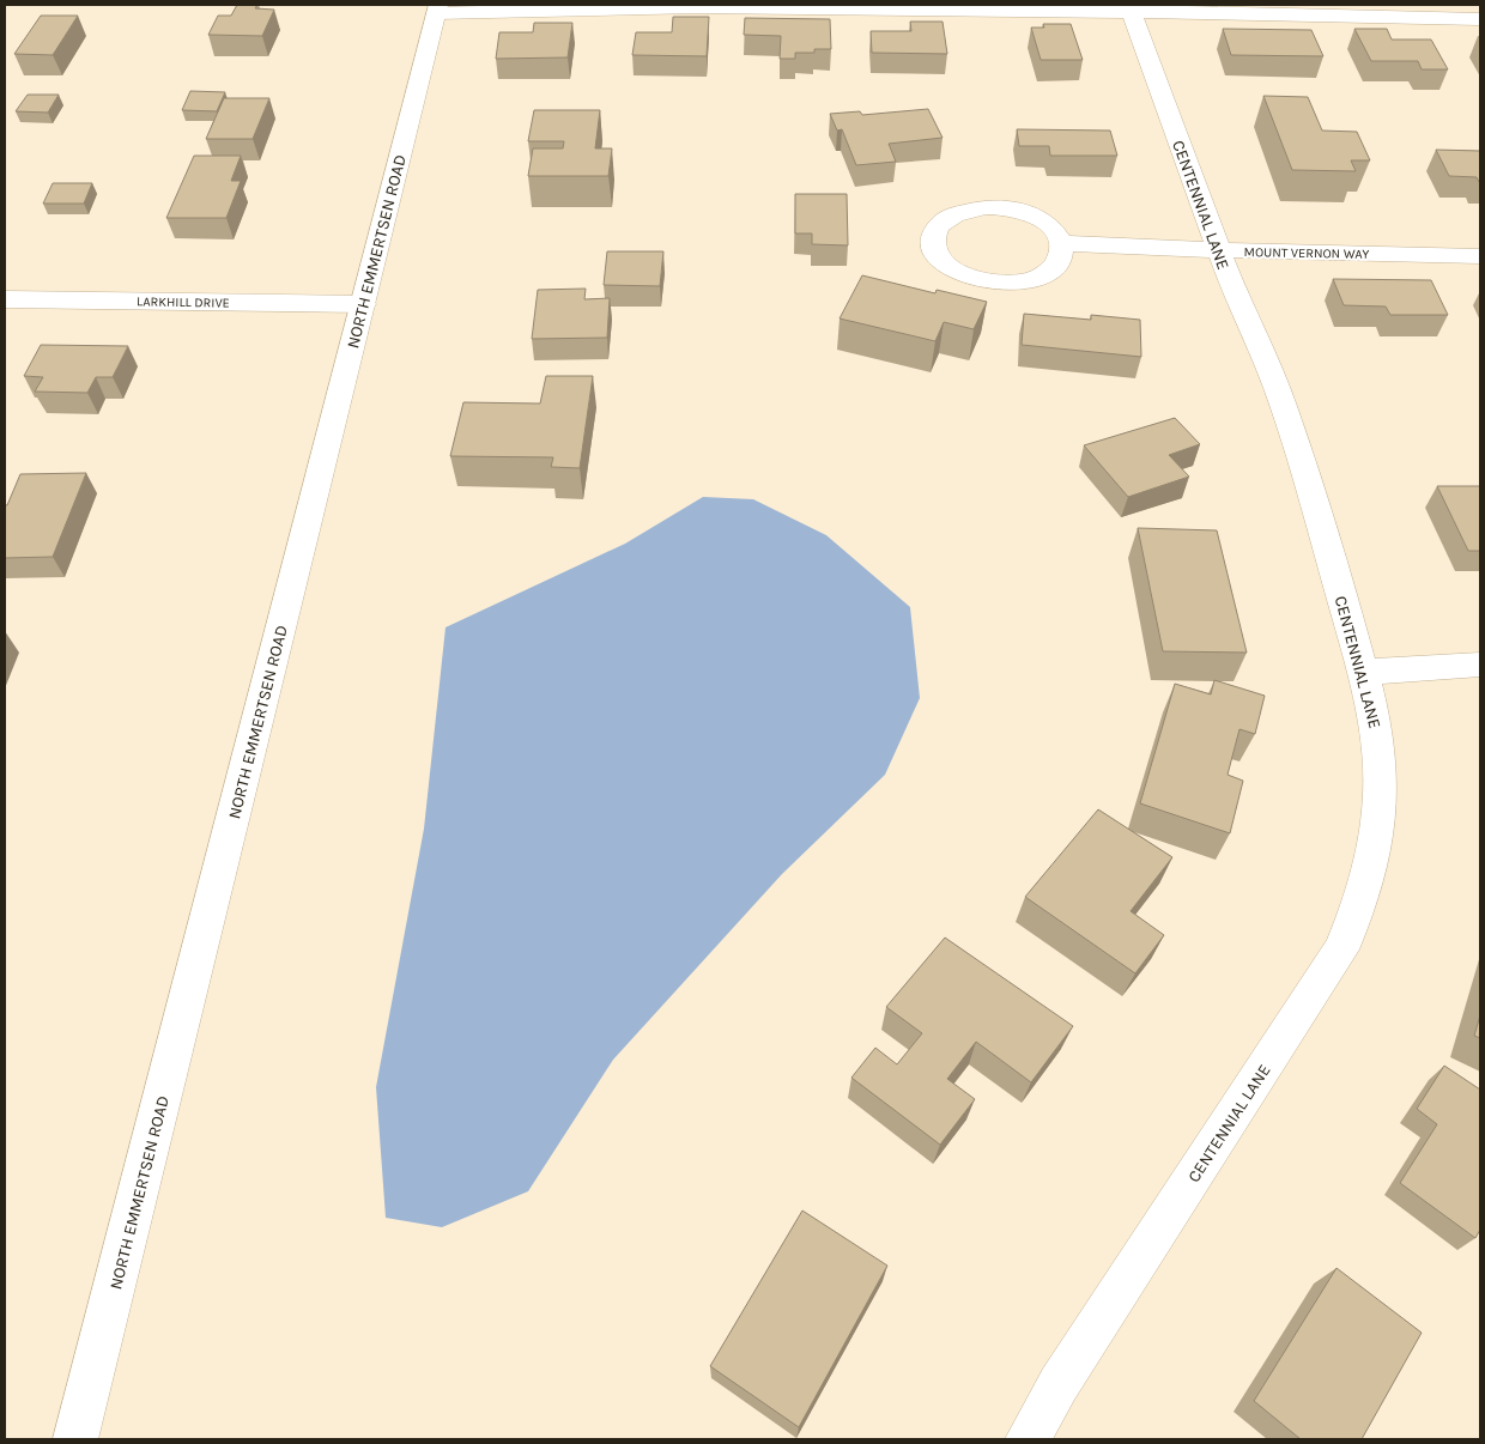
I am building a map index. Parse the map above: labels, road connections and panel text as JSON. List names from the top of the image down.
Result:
{
  "streets": {
    "street": [
      "CENTENNIAL LANE",
      "NORTH EMMERTSEN ROAD",
      "MOUNT VERNON WAY",
      "LARKHILL DRIVE"
    ]
  },
  "crossings": [
    ["CENTENNIAL LANE", "MOUNT VERNON WAY"],
    ["NORTH EMMERTSEN ROAD", "LARKHILL DRIVE"]
  ]
}
